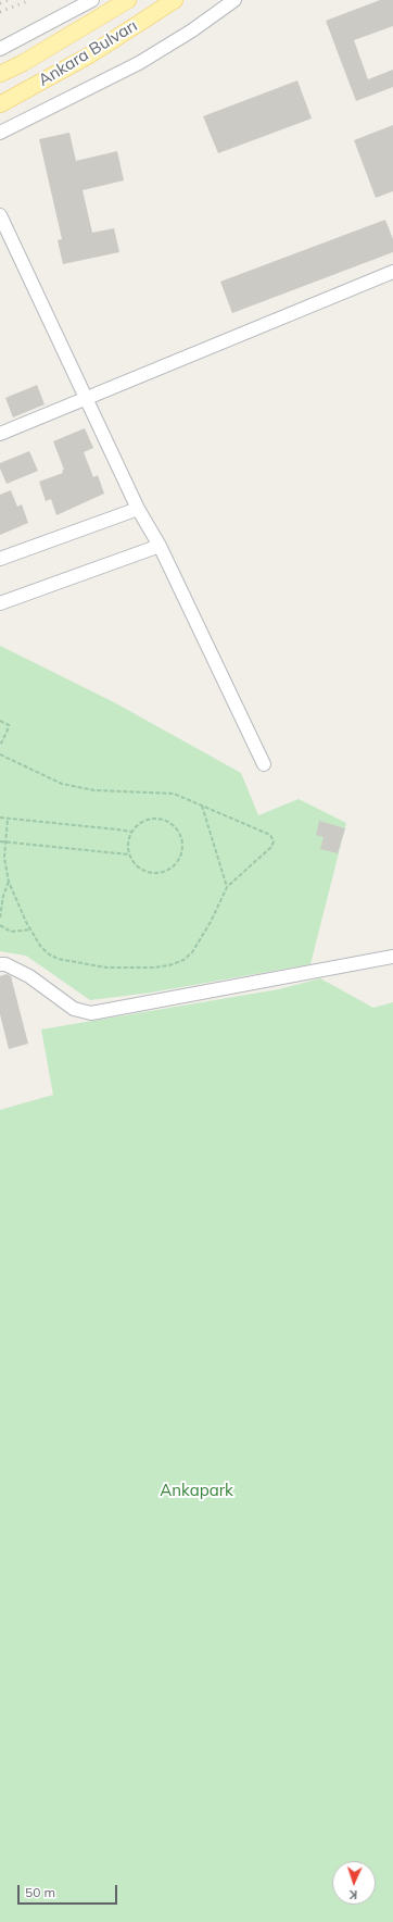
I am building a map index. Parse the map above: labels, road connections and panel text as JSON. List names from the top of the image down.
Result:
{
  "streets": {
    "main road": ["Ankara Bulvarı"]
  },
  "parks": ["Ankapark"],
  "scale_bar": "50 m",
  "north": "bottom"
}
